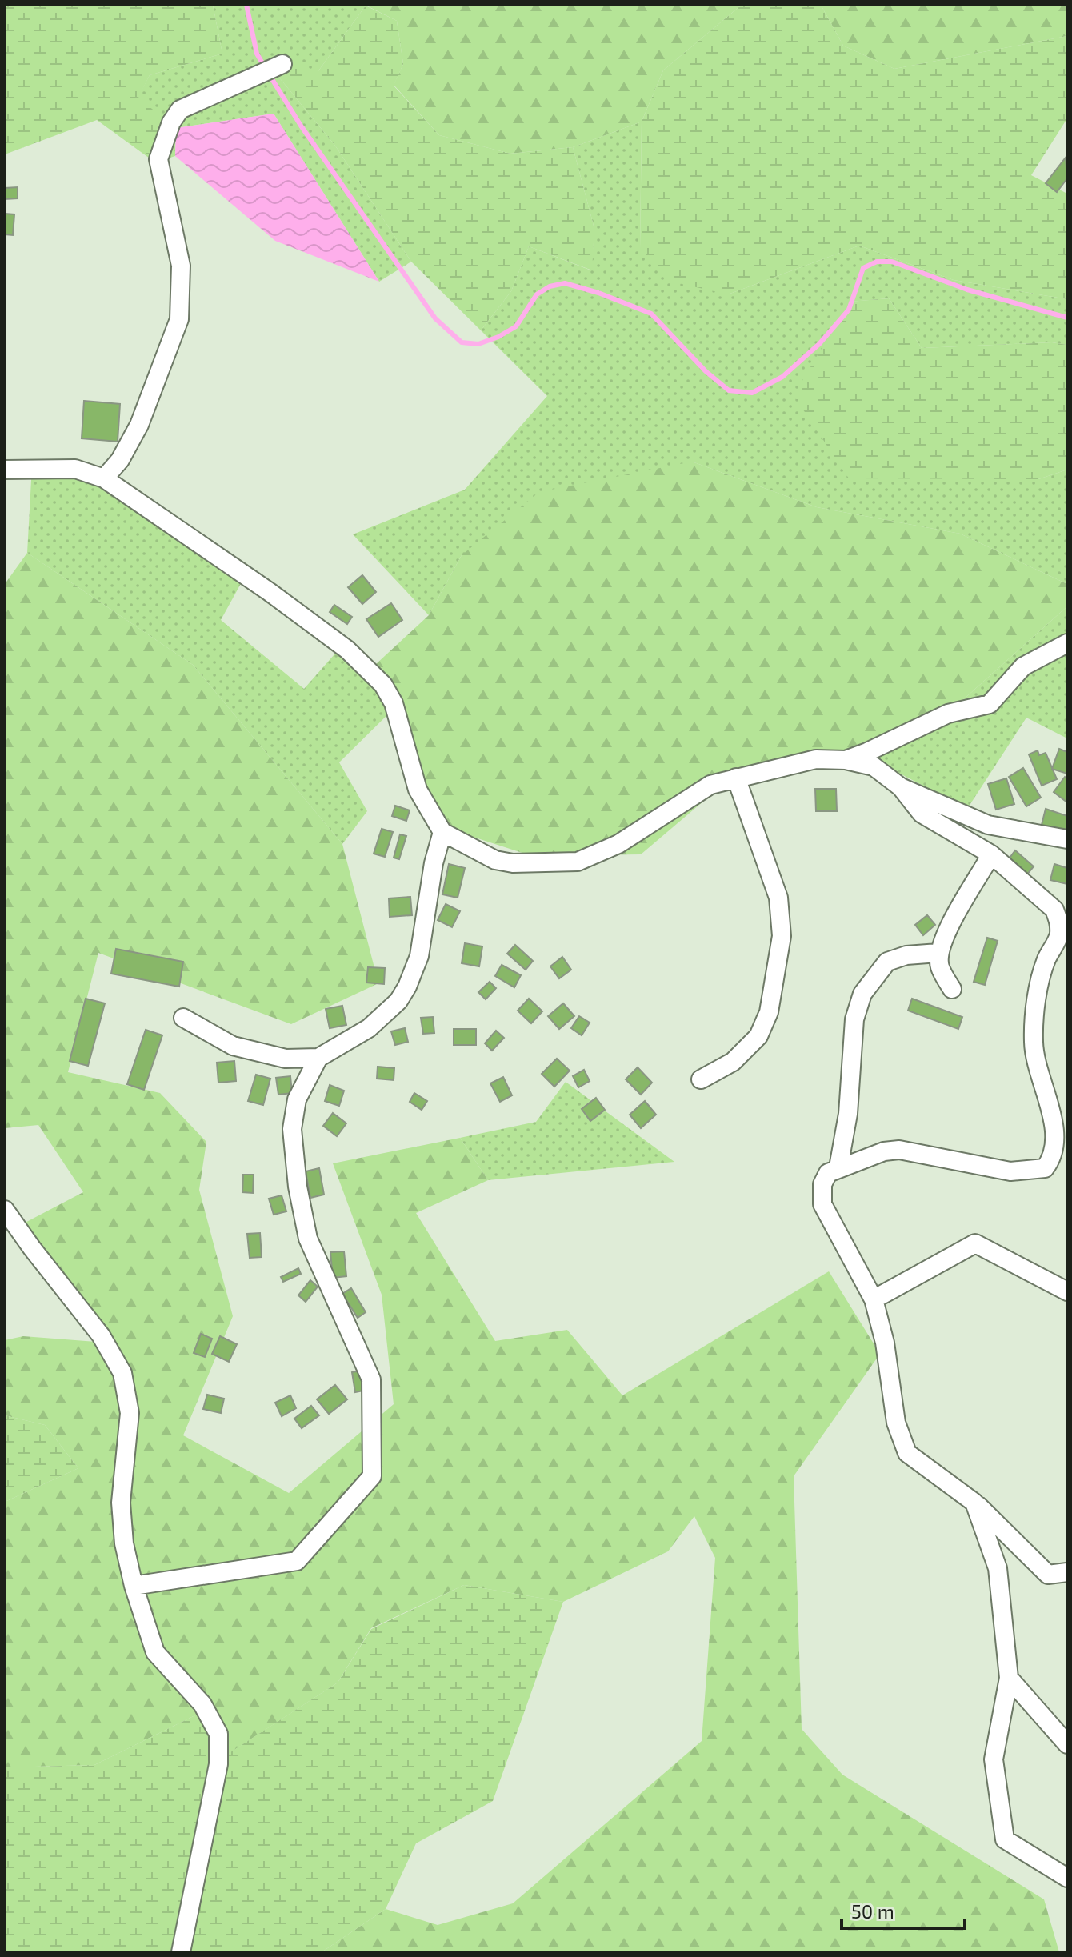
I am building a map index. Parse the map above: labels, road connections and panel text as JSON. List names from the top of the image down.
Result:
{
  "scale_bar": "50 m"
}
